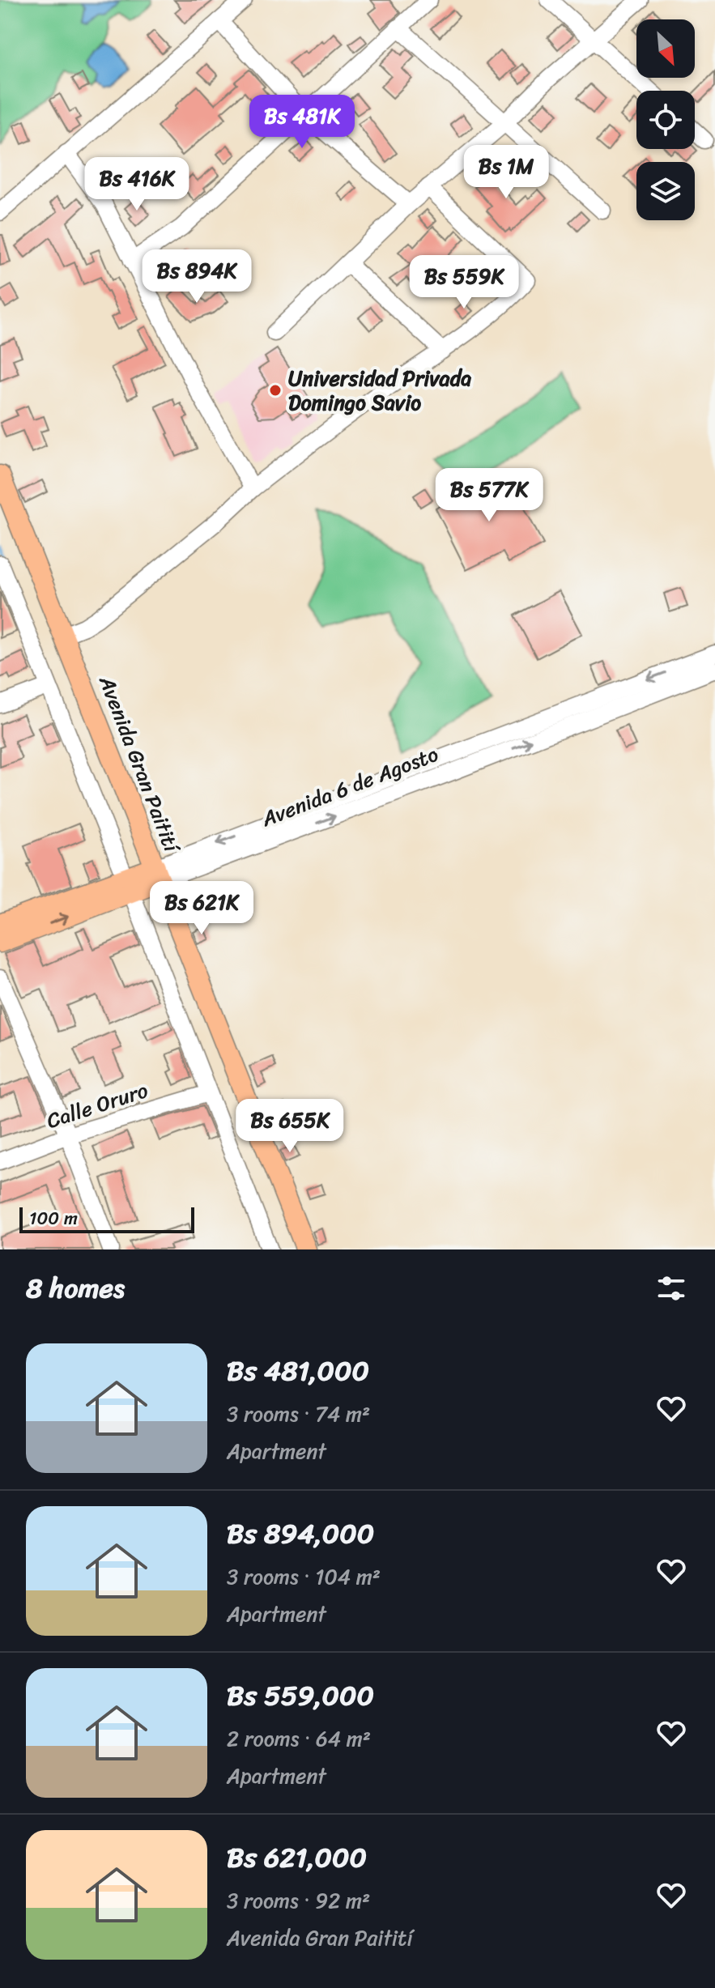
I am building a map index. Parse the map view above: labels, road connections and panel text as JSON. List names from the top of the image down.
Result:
{
  "streets": {
    "main road": ["Avenida Gran Paitití", "Avenida 6 de Agosto"],
    "street": ["Calle Oruro"]
  },
  "crossings": [
    ["Avenida Gran Paitití", "Avenida 6 de Agosto"]
  ],
  "places": ["Universidad Privada Domingo Savio"],
  "scale_bar": "100 m",
  "north": "bottom right",
  "page": {
    "price": [
      "Bs 481K",
      "Bs 1M",
      "Bs 416K",
      "Bs 894K",
      "Bs 559K",
      "Bs 577K",
      "Bs 621K",
      "Bs 655K"
    ],
    "scale": "100 m",
    "heading": "8 homes",
    "list": [
      {
        "name": "Bs 481,000",
        "note": "3 rooms · 74 m² · Apartment"
      },
      {
        "name": "Bs 894,000",
        "note": "3 rooms · 104 m² · Apartment"
      },
      {
        "name": "Bs 559,000",
        "note": "2 rooms · 64 m² · Apartment"
      },
      {
        "name": "Bs 621,000",
        "note": "3 rooms · 92 m² · Avenida Gran Paitití"
      }
    ]
  }
}
